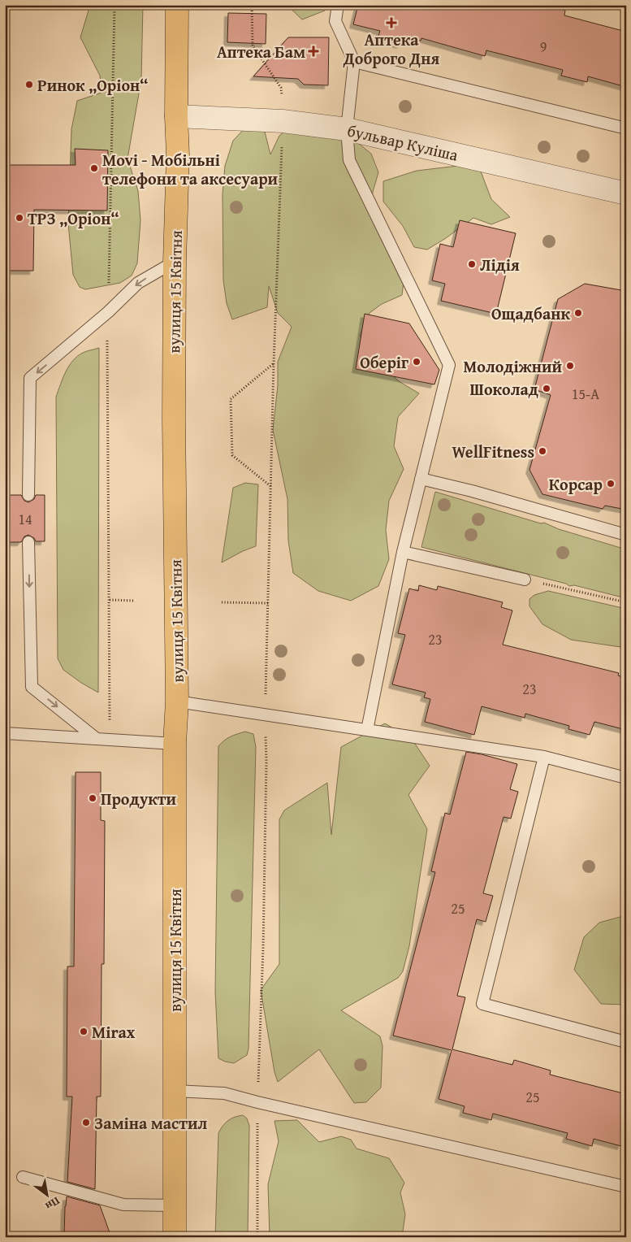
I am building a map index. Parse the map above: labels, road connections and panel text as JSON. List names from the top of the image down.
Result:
{
  "streets": {
    "highway": ["вулиця 15 Квітня"],
    "street": ["бульвар Куліша"]
  },
  "crossings": [
    ["бульвар Куліша", "вулиця 15 Квітня"]
  ],
  "places": {
    "health": ["Аптека Доброго Дня", "Аптека Бам"],
    "other": [
      "Ринок „Оріон“",
      "Movi - Мобільні телефони та аксесуари",
      "ТРЗ „Оріон“",
      "Лідія",
      "Ощадбанк",
      "Оберіг",
      "Молодіжний",
      "Шоколад",
      "WellFitness",
      "Корсар",
      "Продукти",
      "Mirax",
      "Заміна мастил"
    ]
  },
  "house_numbers": [
    "9",
    "15-А",
    "14",
    "23",
    "23",
    "25",
    "25"
  ],
  "north": "bottom right"
}
